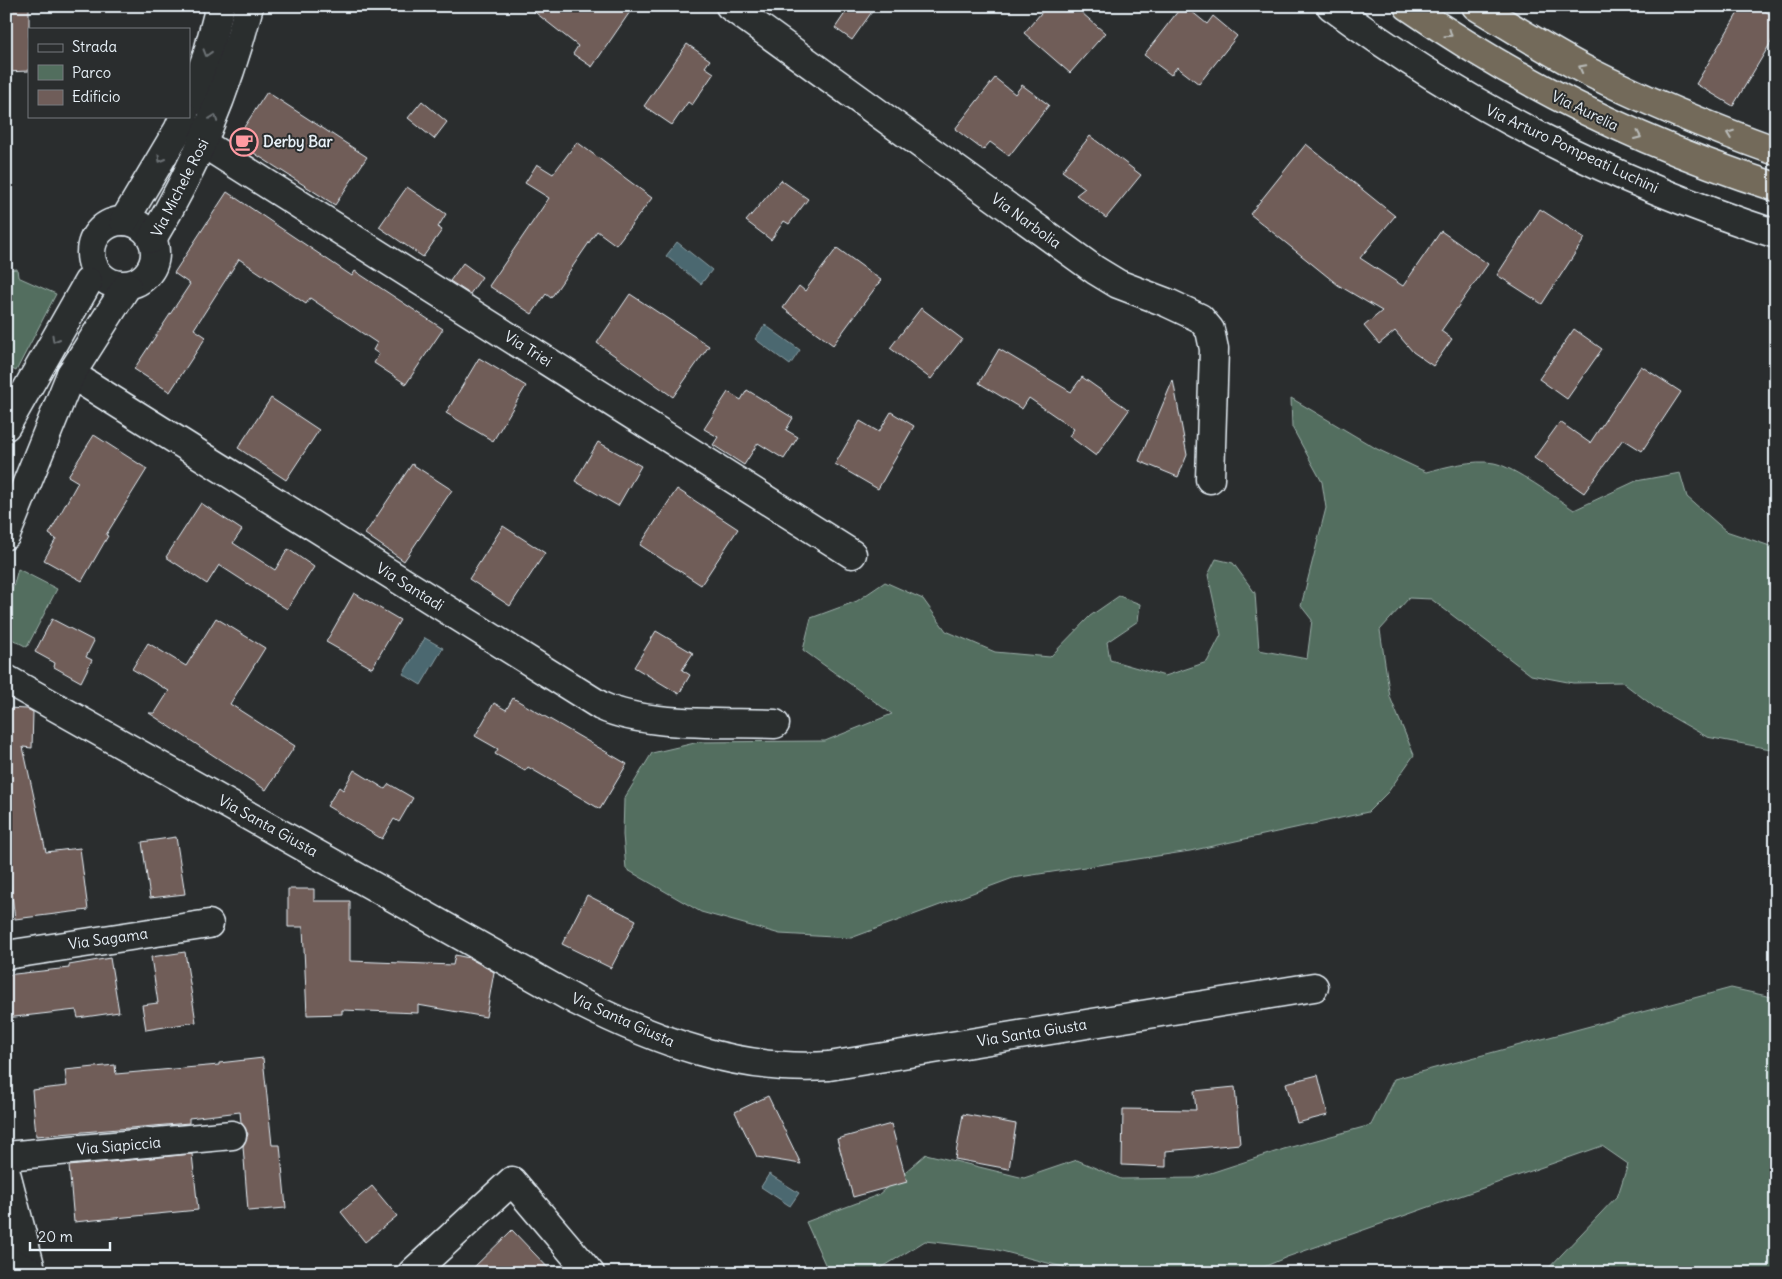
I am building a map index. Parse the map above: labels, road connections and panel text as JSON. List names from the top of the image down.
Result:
{
  "streets": {
    "highway": ["Via Aurelia"],
    "street": [
      "Via Arturo Pompeati Luchini",
      "Via Michele Rosi",
      "Via Narbolia",
      "Via Triei",
      "Via Santadi",
      "Via Santa Giusta",
      "Via Sagama",
      "Via Siapiccia"
    ]
  },
  "crossings": [
    ["Via Michele Rosi", "Via Triei"],
    ["Via Michele Rosi", "Via Santadi"]
  ],
  "places": {
    "cafe": ["Derby Bar"]
  },
  "legend": ["Strada", "Parco", "Edificio"],
  "scale_bar": "20 m"
}
